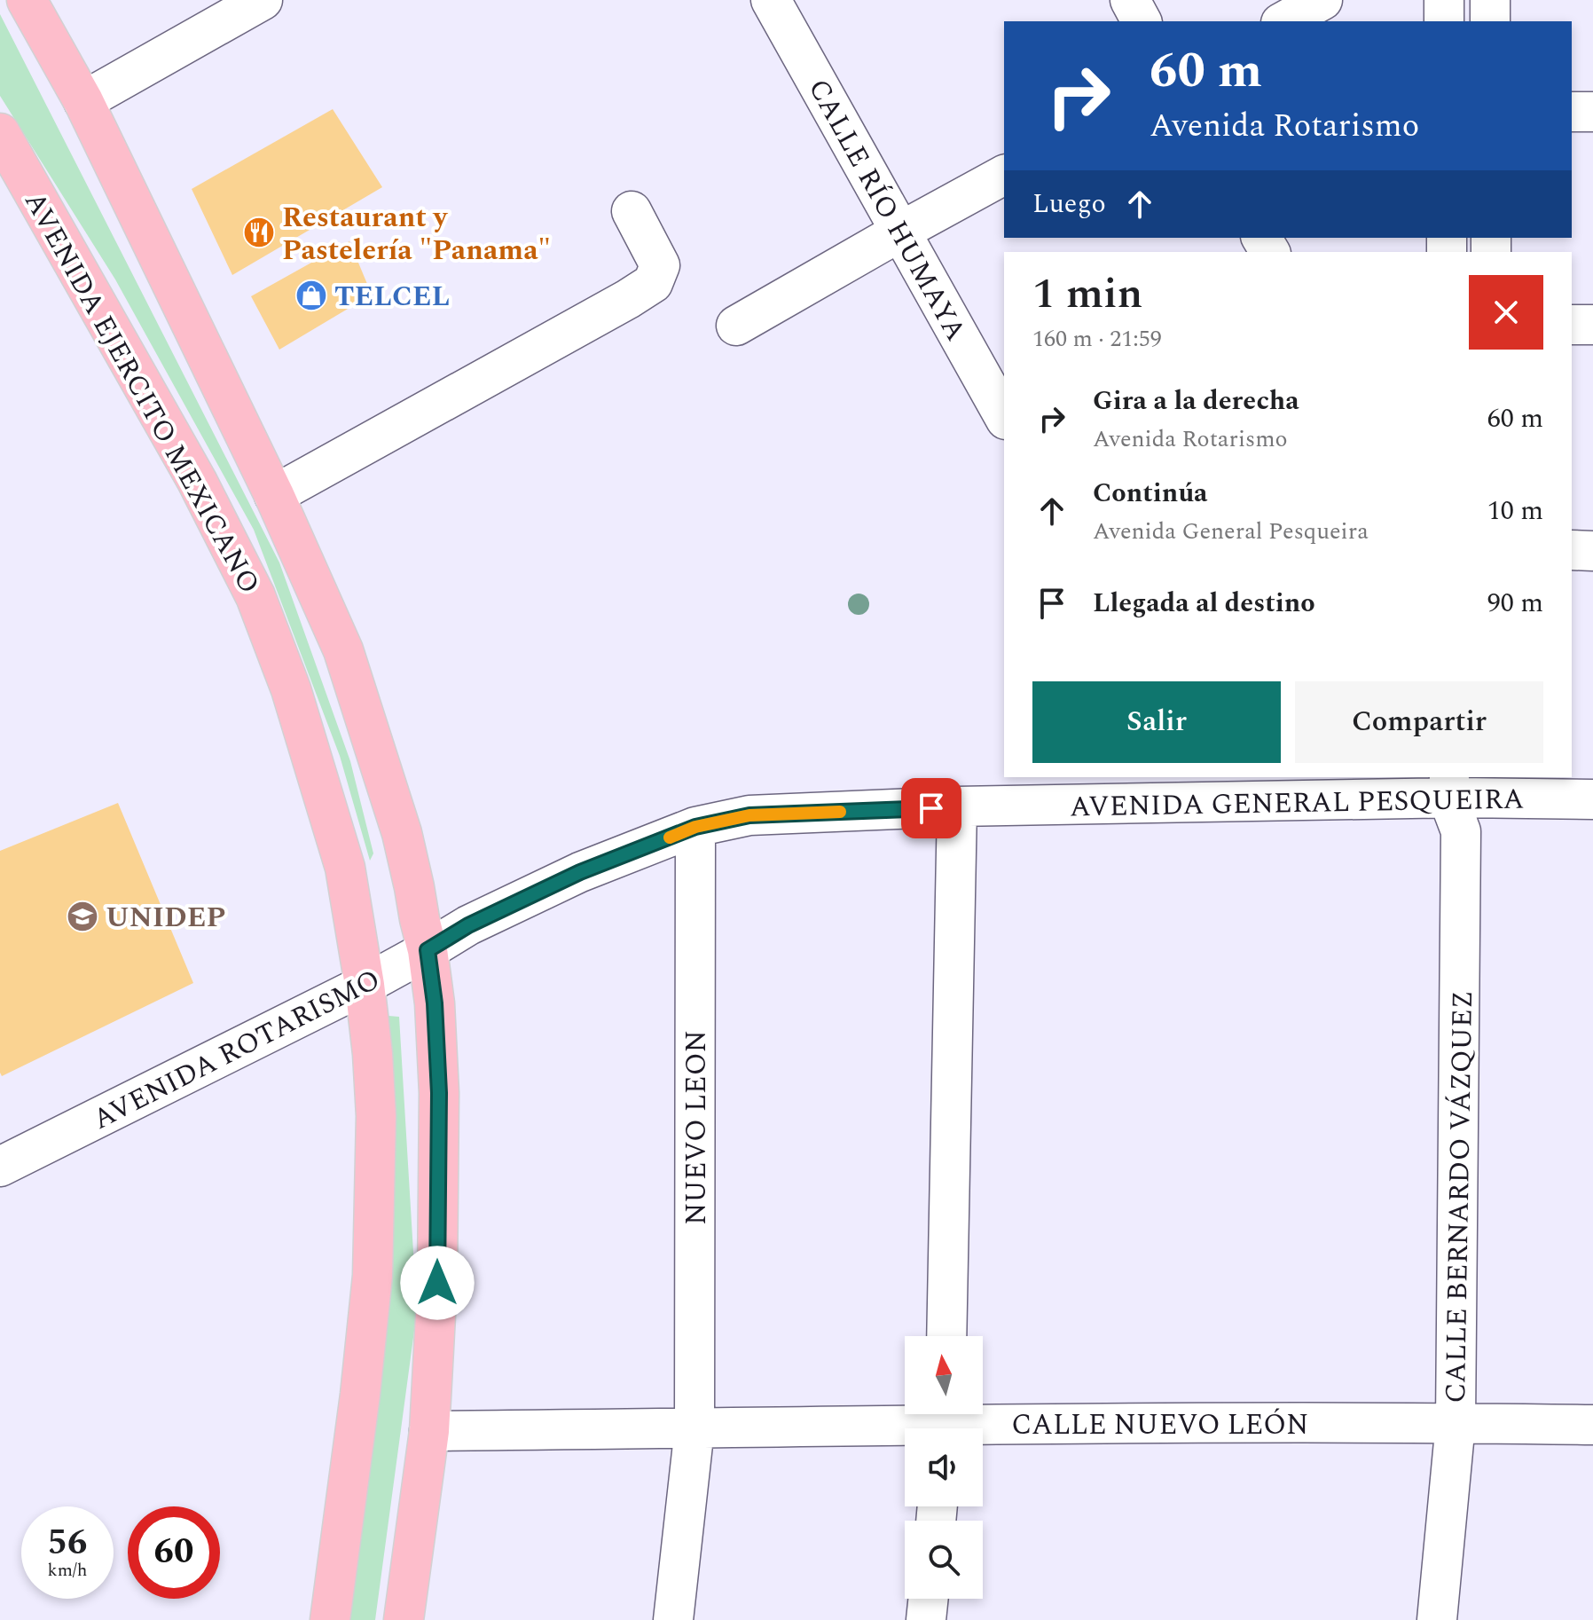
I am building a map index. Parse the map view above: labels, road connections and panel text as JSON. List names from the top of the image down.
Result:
{
  "streets": {
    "main road": ["AVENIDA EJERCITO MEXICANO"],
    "street": [
      "CALLE RÍO HUMAYA",
      "AVENIDA GENERAL PESQUEIRA",
      "AVENIDA ROTARISMO",
      "NUEVO LEON",
      "CALLE BERNARDO VÁZQUEZ",
      "CALLE NUEVO LEÓN"
    ]
  },
  "crossings": [
    ["AVENIDA EJERCITO MEXICANO", "AVENIDA ROTARISMO"],
    ["AVENIDA EJERCITO MEXICANO", "CALLE NUEVO LEÓN"],
    ["AVENIDA GENERAL PESQUEIRA", "AVENIDA ROTARISMO"],
    ["AVENIDA GENERAL PESQUEIRA", "NUEVO LEON"],
    ["AVENIDA GENERAL PESQUEIRA", "CALLE BERNARDO VÁZQUEZ"],
    ["NUEVO LEON", "CALLE NUEVO LEÓN"],
    ["CALLE BERNARDO VÁZQUEZ", "CALLE NUEVO LEÓN"]
  ],
  "places": {
    "restaurant": ["Restaurant y Pastelería \"Panama\""],
    "shop": ["TELCEL"],
    "school or university": ["UNIDEP"]
  },
  "north": "top",
  "page": {
    "turn": ["60 m", "Avenida Rotarismo"],
    "then": "Luego",
    "heading": ["1 min", "160 m · 21:59"],
    "list": [
      {
        "name": "Gira a la derecha",
        "note": "Avenida Rotarismo",
        "value": "60 m"
      },
      {
        "name": "Continúa",
        "note": "Avenida General Pesqueira",
        "value": "10 m"
      },
      {
        "name": "Llegada al destino",
        "value": "90 m"
      }
    ],
    "buttons": ["Salir", "Compartir"],
    "speed": "56 km/h",
    "limit": "60"
  }
}
